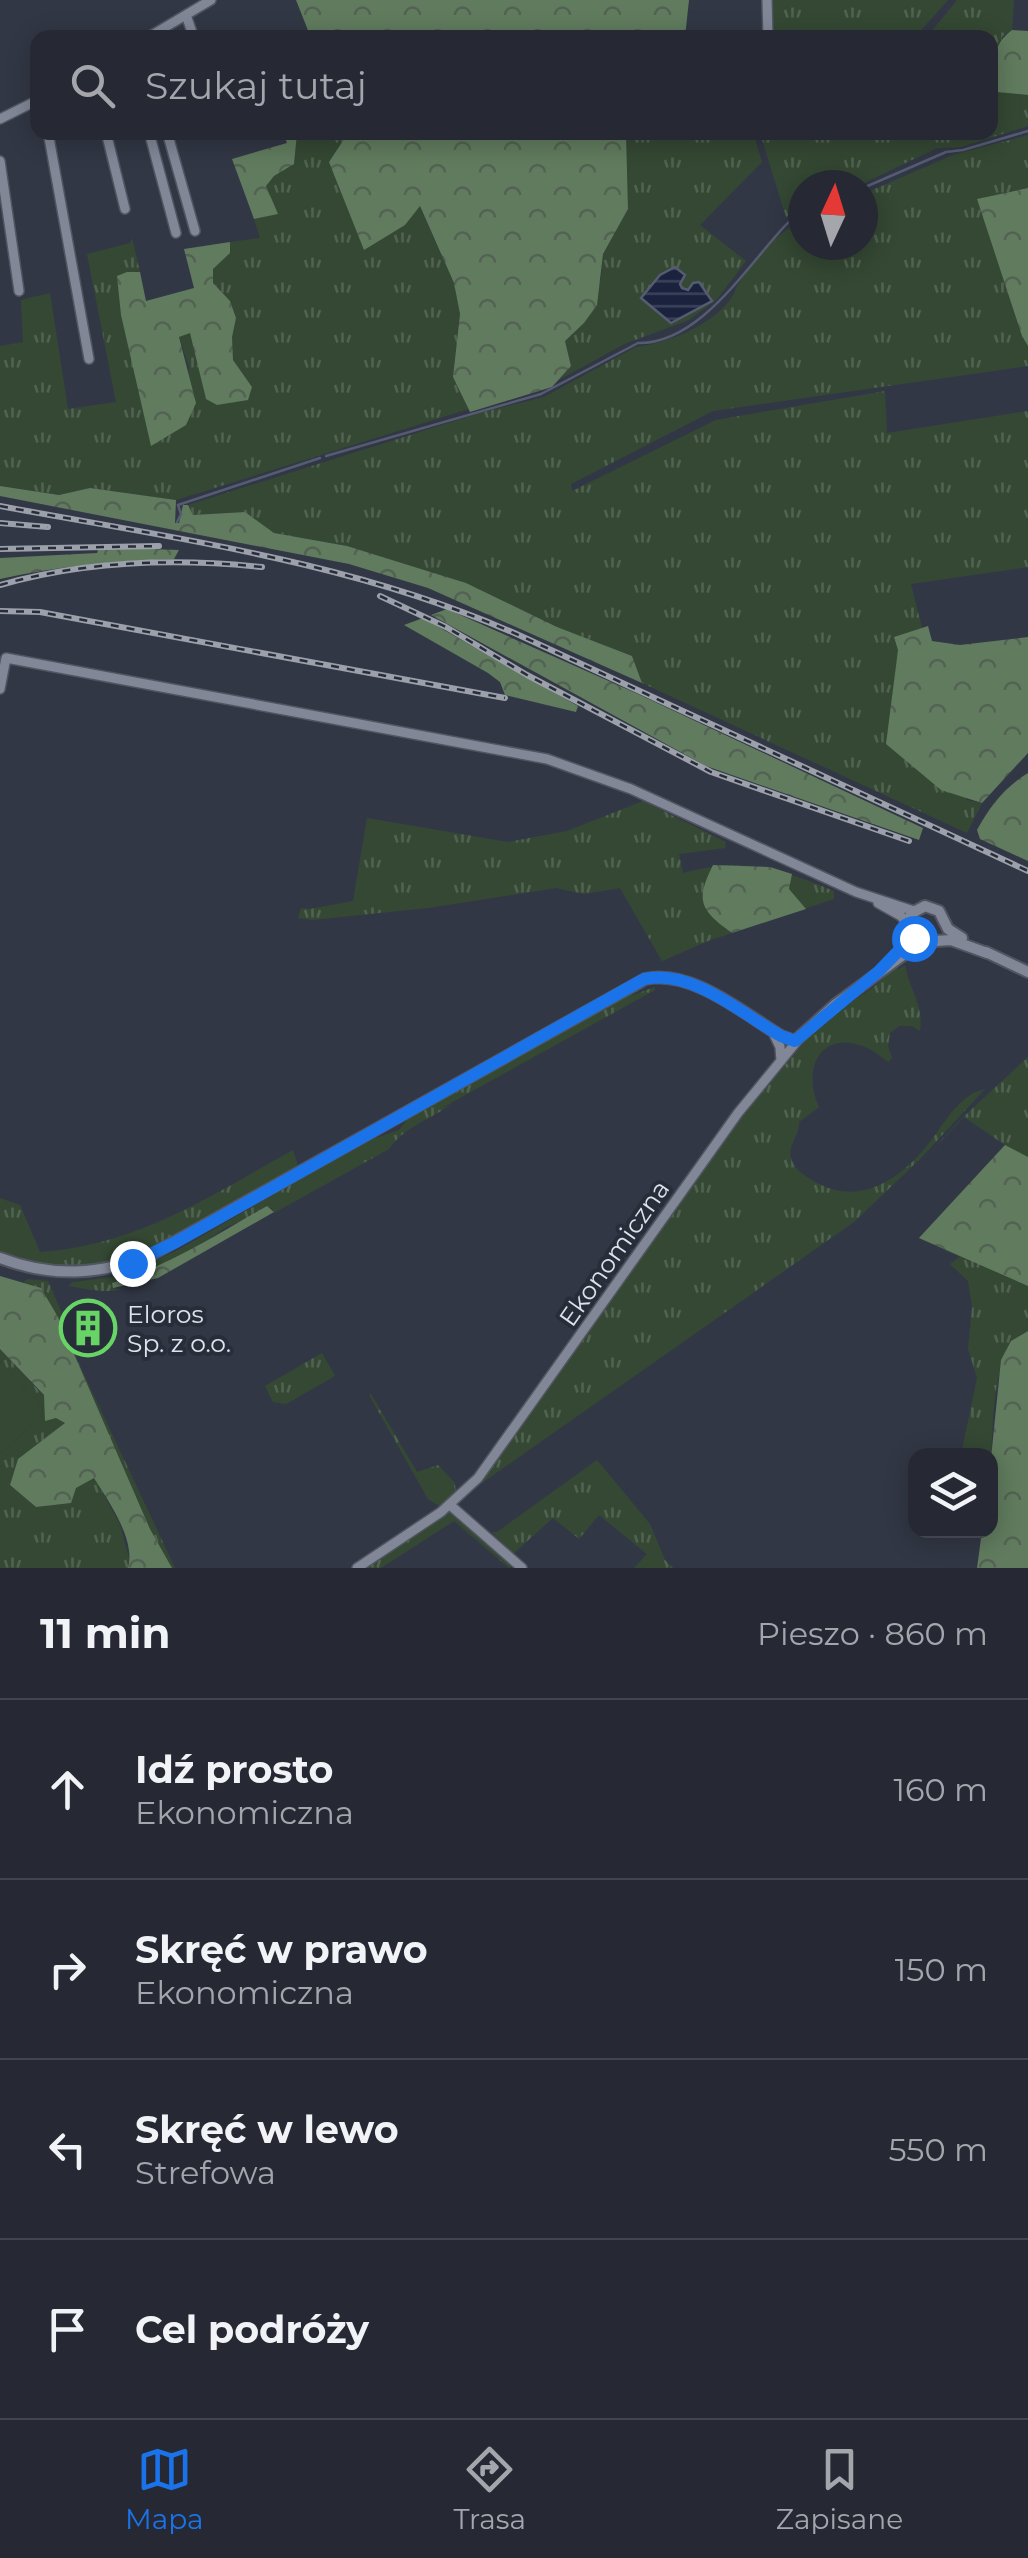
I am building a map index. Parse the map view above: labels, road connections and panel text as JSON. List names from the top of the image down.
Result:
{
  "streets": {
    "street": ["Ekonomiczna"]
  },
  "places": {
    "building": ["Eloros Sp. z o.o."]
  },
  "north": "top",
  "page": {
    "search": "Szukaj tutaj",
    "heading": ["11 min", "Pieszo · 860 m"],
    "list": [
      ["Idź prosto", "Ekonomiczna", "160 m"],
      ["Skręć w prawo", "Ekonomiczna", "150 m"],
      ["Skręć w lewo", "Strefowa", "550 m"],
      "Cel podróży"
    ],
    "nav": ["Mapa", "Trasa", "Zapisane"]
  }
}
